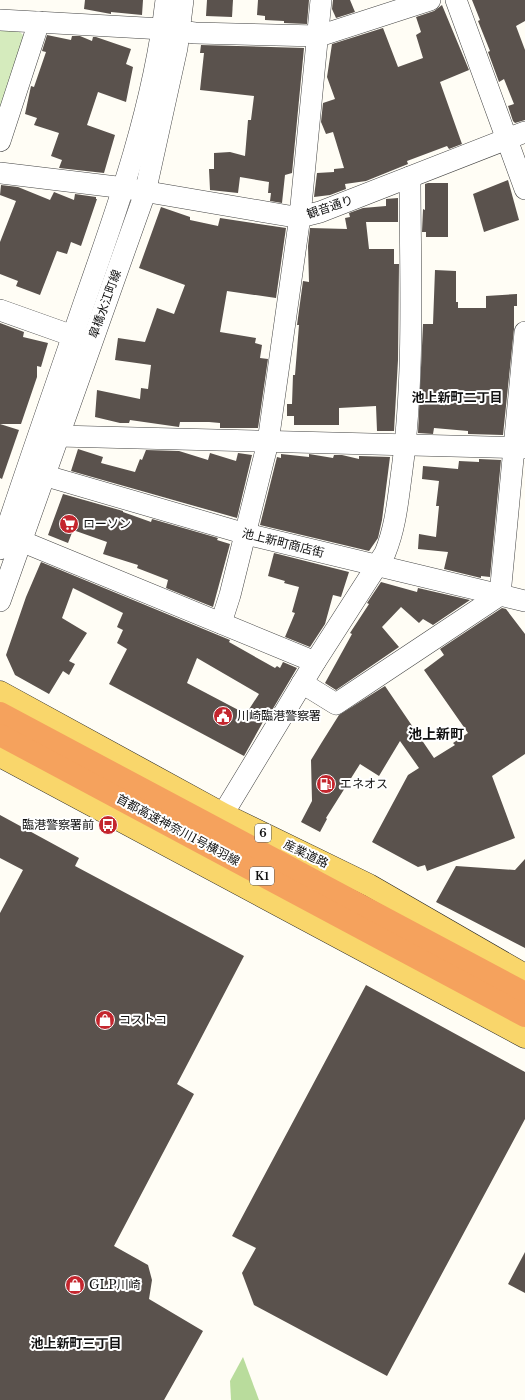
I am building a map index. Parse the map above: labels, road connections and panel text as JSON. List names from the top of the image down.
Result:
{
  "streets": {
    "highway": ["首都高速神奈川1号横羽線", "K1"],
    "main road": ["6", "産業道路"],
    "street": ["観音通り", "皐橋水江町線", "池上新町商店街"]
  },
  "crossings": [
    ["観音通り", "皐橋水江町線"],
    ["皐橋水江町線", "池上新町商店街"]
  ],
  "districts": ["池上新町二丁目", "池上新町", "池上新町三丁目"],
  "places": {
    "supermarket": ["ローソン"],
    "public building": ["川崎臨港警察署"],
    "fuel station": ["エネオス"],
    "bus stop": ["臨港警察署前"],
    "shop": ["コストコ", "GLP川崎"]
  }
}
